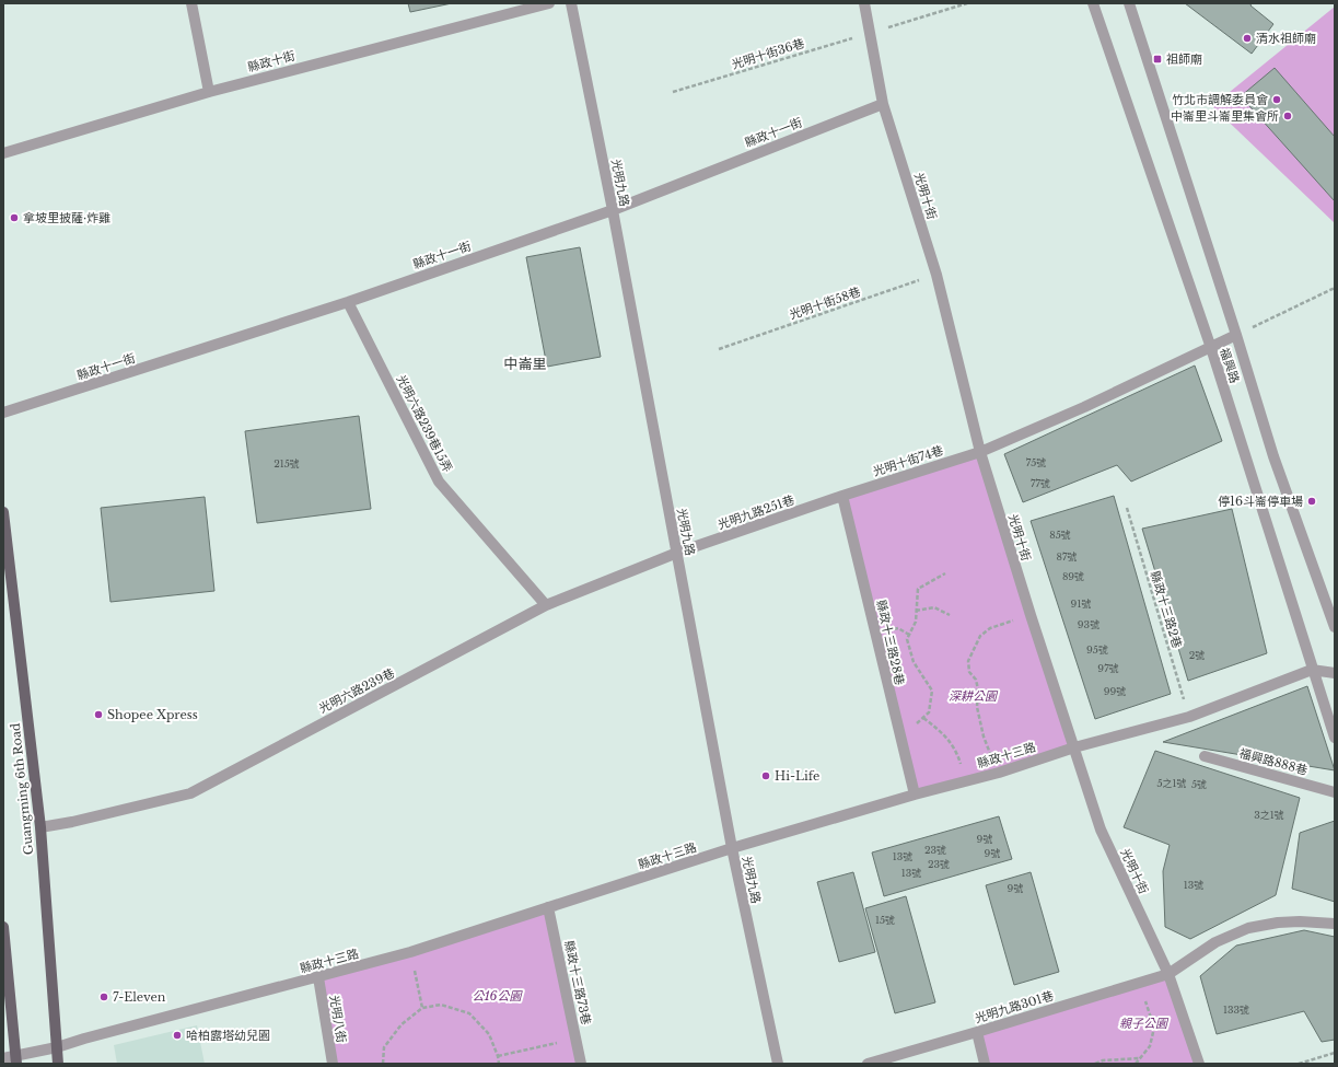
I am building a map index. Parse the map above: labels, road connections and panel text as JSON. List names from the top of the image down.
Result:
{
  "streets": {
    "main road": ["Guangming 6th Road"],
    "street": [
      "縣政十街",
      "縣政十一街",
      "光明九路",
      "光明十街",
      "福興路",
      "光明六路239巷15弄",
      "光明十街74巷",
      "光明九路251巷",
      "縣政十三路28巷",
      "光明六路239巷",
      "縣政十三路",
      "福興路888巷",
      "縣政十三路73巷",
      "光明九路301巷",
      "光明八街"
    ],
    "path": ["光明十街36巷", "光明十街58巷", "縣政十三路2巷"]
  },
  "crossings": [
    ["光明十街36巷", "光明十街"],
    ["縣政十一街", "光明九路"],
    ["縣政十一街", "光明十街"],
    ["縣政十一街", "光明六路239巷15弄"],
    ["光明九路", "光明九路251巷"],
    ["光明九路", "光明六路239巷"],
    ["光明九路", "縣政十三路"],
    ["光明十街", "光明十街58巷"],
    ["光明十街", "光明十街74巷"],
    ["光明十街", "縣政十三路"],
    ["光明十街", "光明九路301巷"],
    ["福興路", "光明十街74巷"],
    ["福興路", "縣政十三路"],
    ["光明六路239巷15弄", "光明六路239巷"],
    ["光明十街74巷", "光明九路251巷"],
    ["光明十街74巷", "縣政十三路28巷"],
    ["光明九路251巷", "縣政十三路28巷"],
    ["光明九路251巷", "光明六路239巷"],
    ["縣政十三路2巷", "縣政十三路"],
    ["縣政十三路28巷", "縣政十三路"],
    ["光明六路239巷", "Guangming 6th Road"],
    ["縣政十三路", "Guangming 6th Road"],
    ["縣政十三路", "縣政十三路73巷"],
    ["縣政十三路", "光明八街"]
  ],
  "districts": ["中崙里"],
  "parks": ["深耕公園", "公16公園", "親子公園"],
  "places": {
    "other": [
      "清水祖師廟",
      "竹北市調解委員會",
      "中崙里斗崙里集會所",
      "拿坡里披薩·炸雞",
      "停16斗崙停車場",
      "Shopee Xpress",
      "Hi-Life",
      "7-Eleven",
      "哈柏露塔幼兒園"
    ],
    "transit": ["祖師廟"]
  },
  "house_numbers": [
    "75號",
    "215號",
    "77號",
    "85號",
    "87號",
    "89號",
    "91號",
    "93號",
    "95號",
    "2號",
    "97號",
    "99號",
    "5之1號",
    "5號",
    "3之1號",
    "9號",
    "23號",
    "9號",
    "13號",
    "23號",
    "13號",
    "13號",
    "9號",
    "15號",
    "133號"
  ]
}
